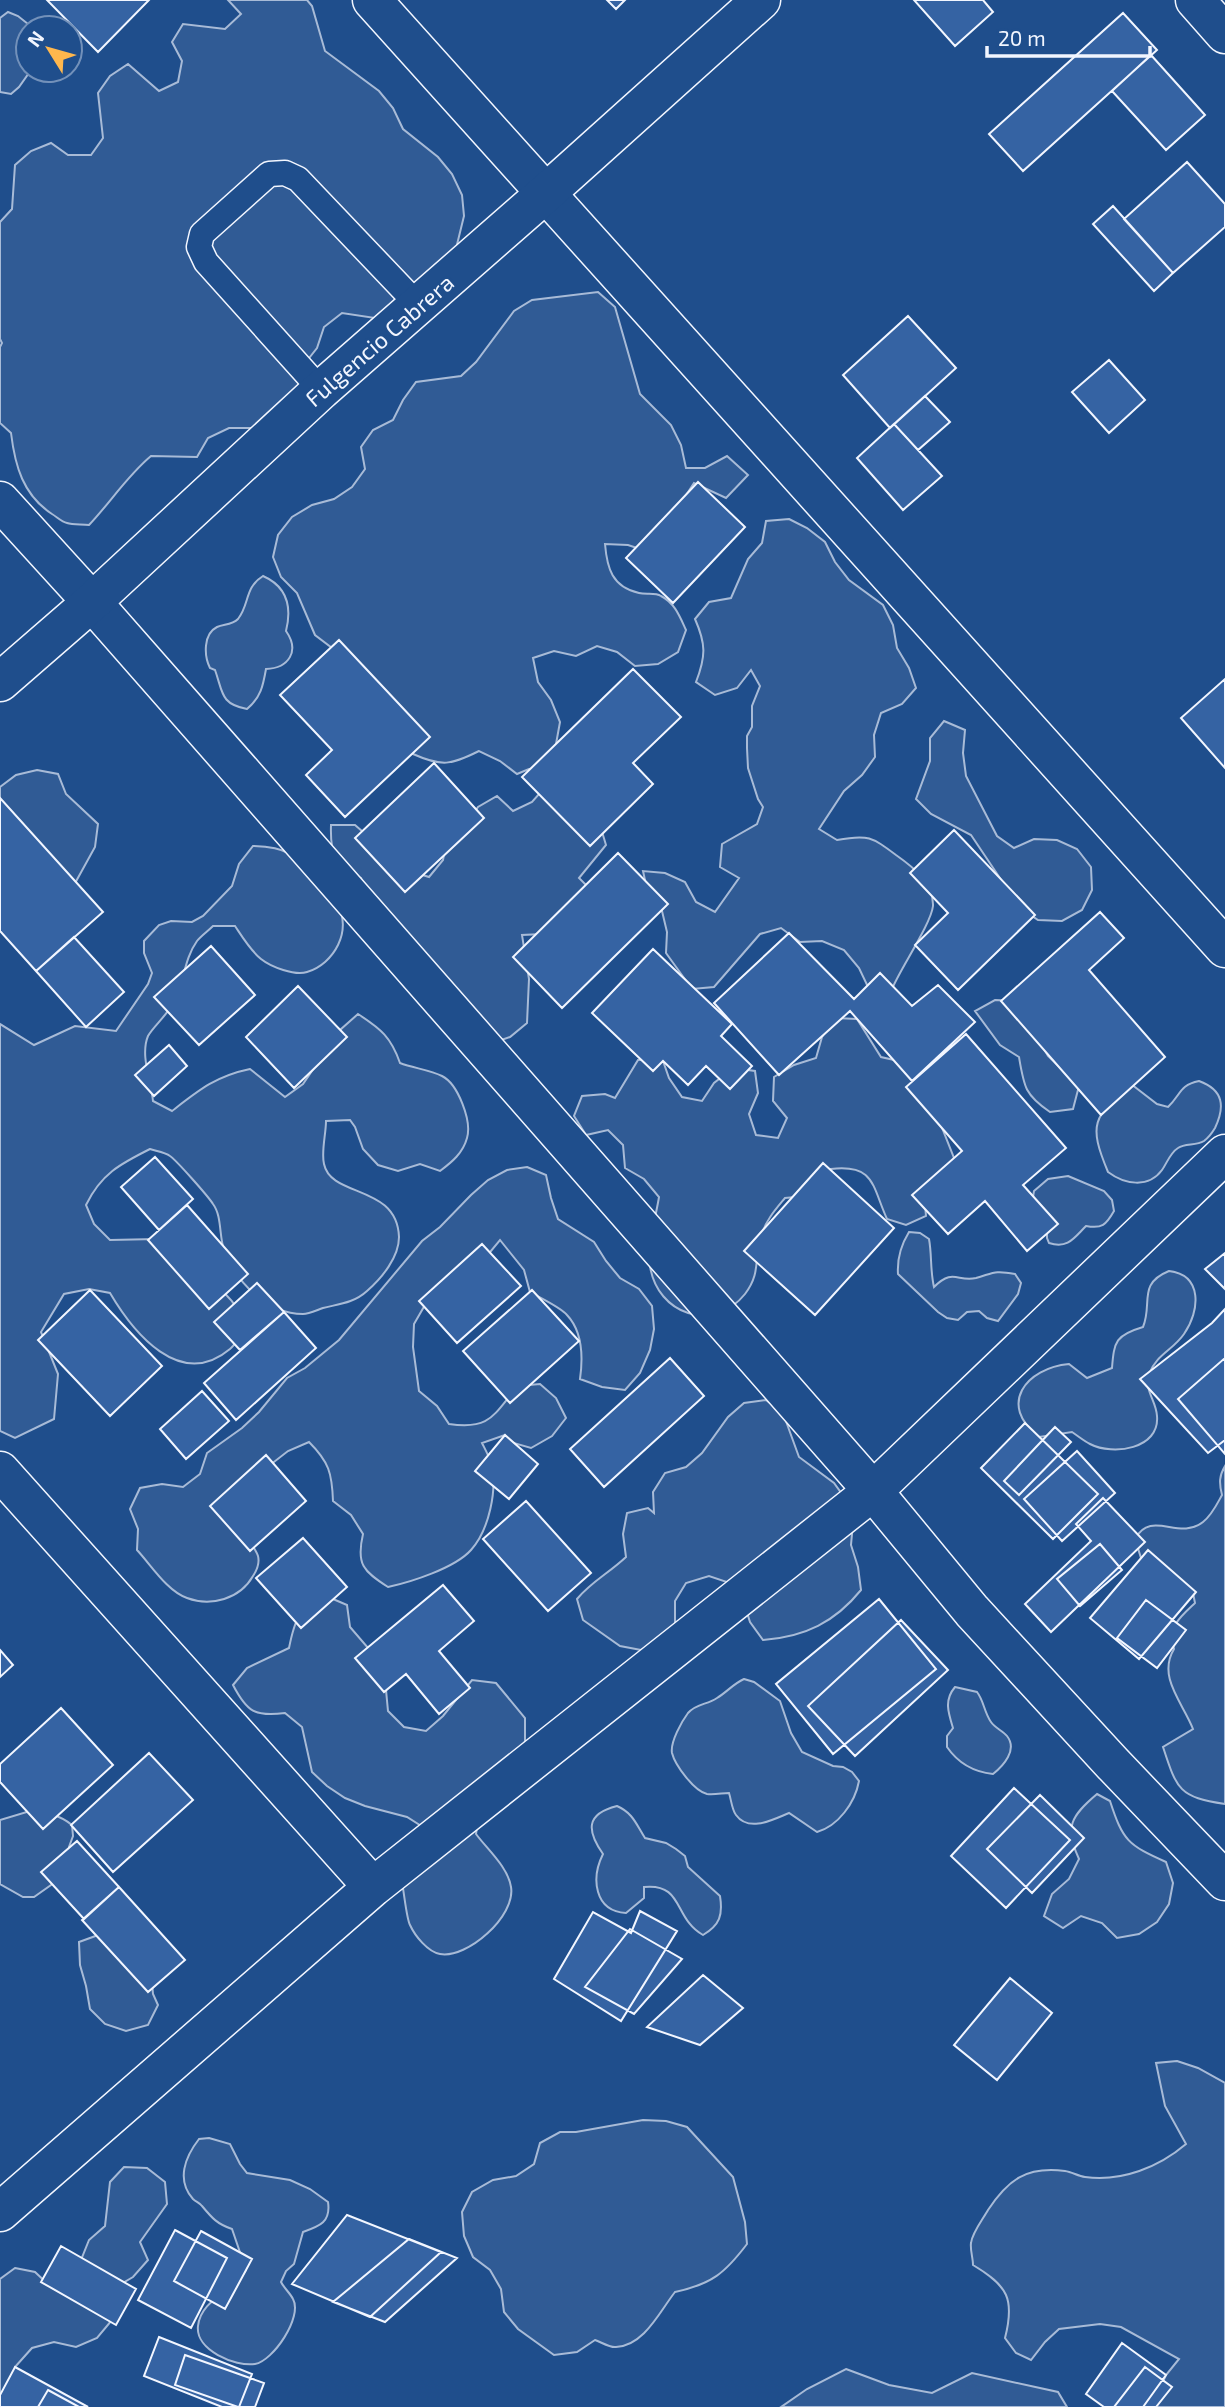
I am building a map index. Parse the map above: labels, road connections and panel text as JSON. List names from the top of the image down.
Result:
{
  "streets": {
    "street": ["Fulgencio Cabrera"]
  },
  "scale_bar": "20 m",
  "north": "top left"
}
